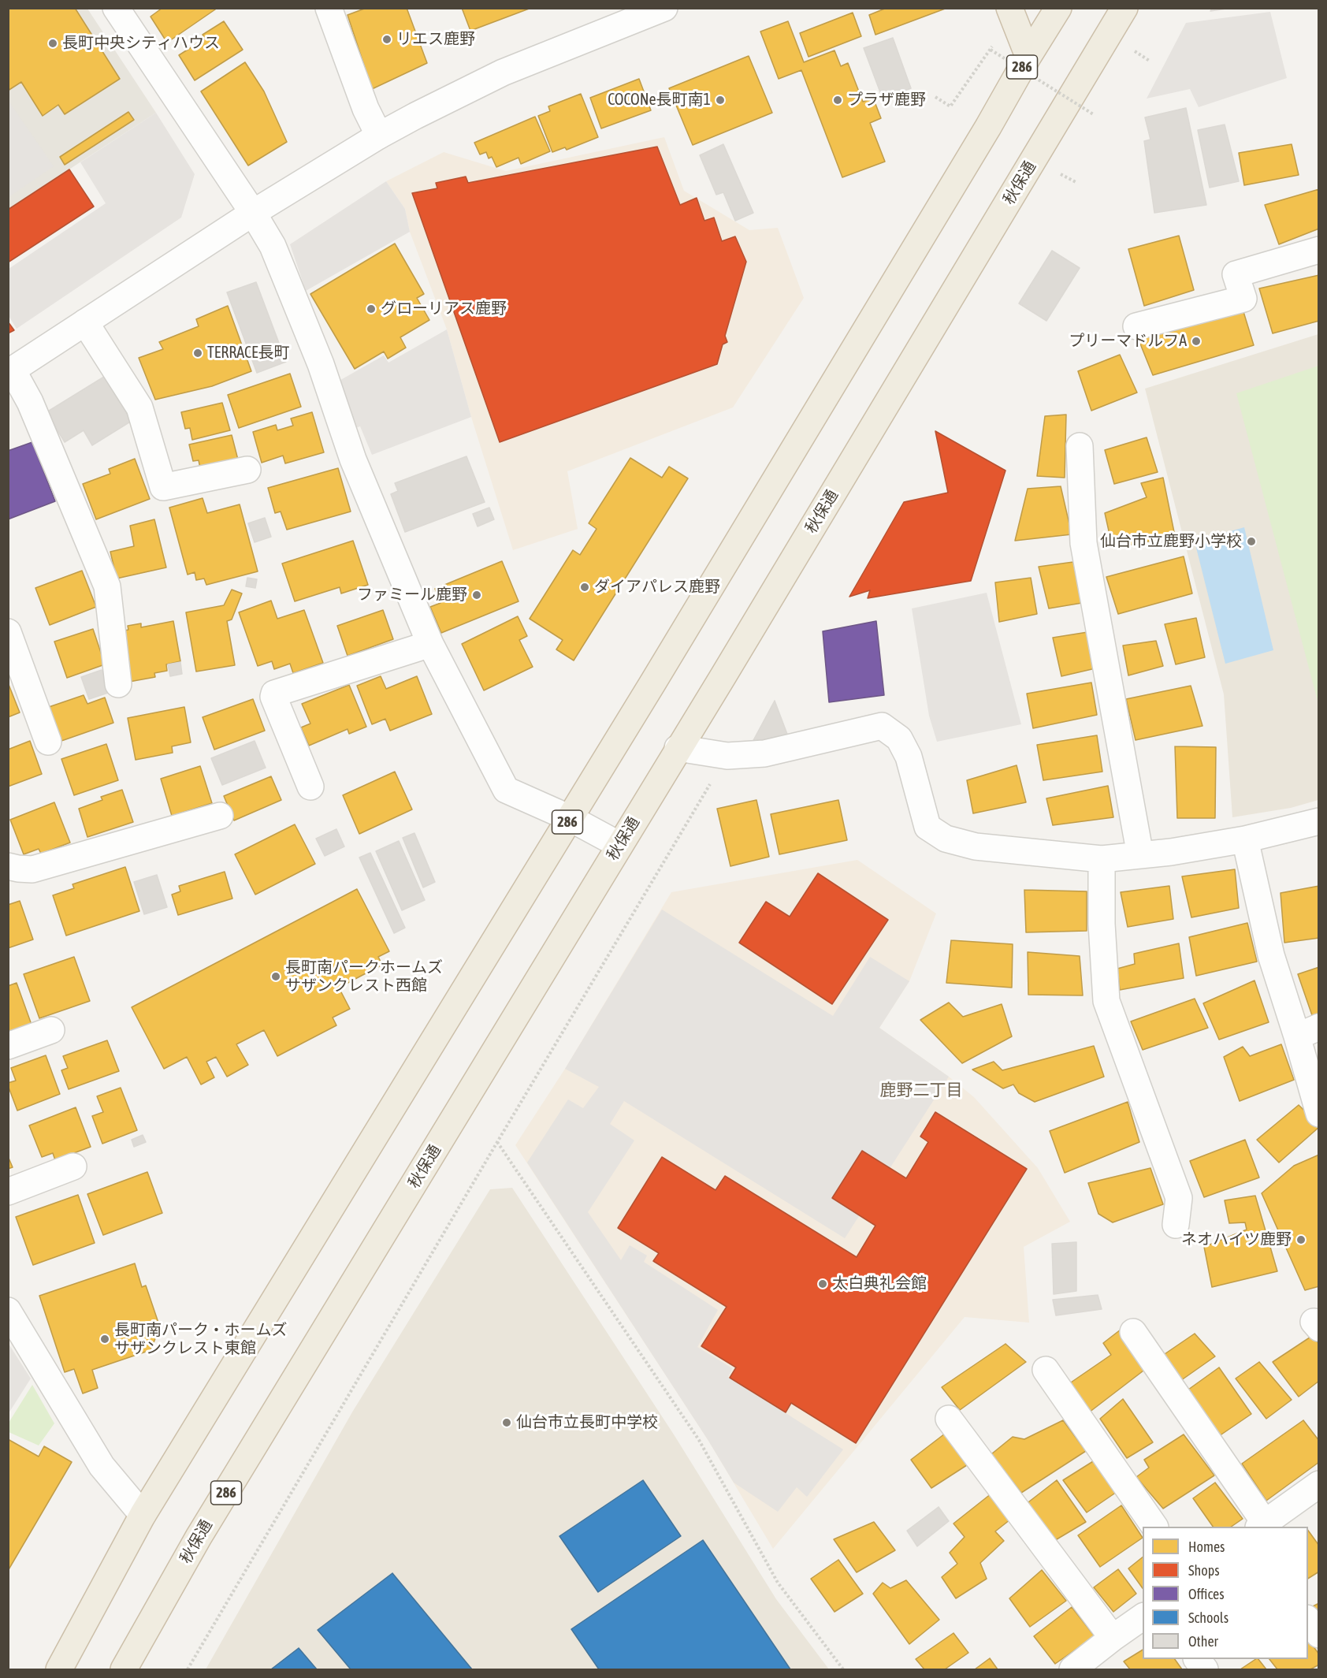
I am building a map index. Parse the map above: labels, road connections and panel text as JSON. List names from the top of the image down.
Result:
{
  "streets": {
    "highway": ["286", "秋保通"]
  },
  "districts": ["鹿野二丁目"],
  "places": [
    "リエス鹿野",
    "長町中央シティハウス",
    "COCONe長町南1",
    "プラザ鹿野",
    "グローリアス鹿野",
    "プリーマドルフA",
    "TERRACE長町",
    "仙台市立鹿野小学校",
    "ダイアパレス鹿野",
    "ファミール鹿野",
    "長町南パークホームズ サザンクレスト西館",
    "ネオハイツ鹿野",
    "太白典礼会館",
    "長町南パーク・ホームズ サザンクレスト東館",
    "仙台市立長町中学校"
  ],
  "legend": [
    "Homes",
    "Shops",
    "Offices",
    "Schools",
    "Other"
  ]
}
